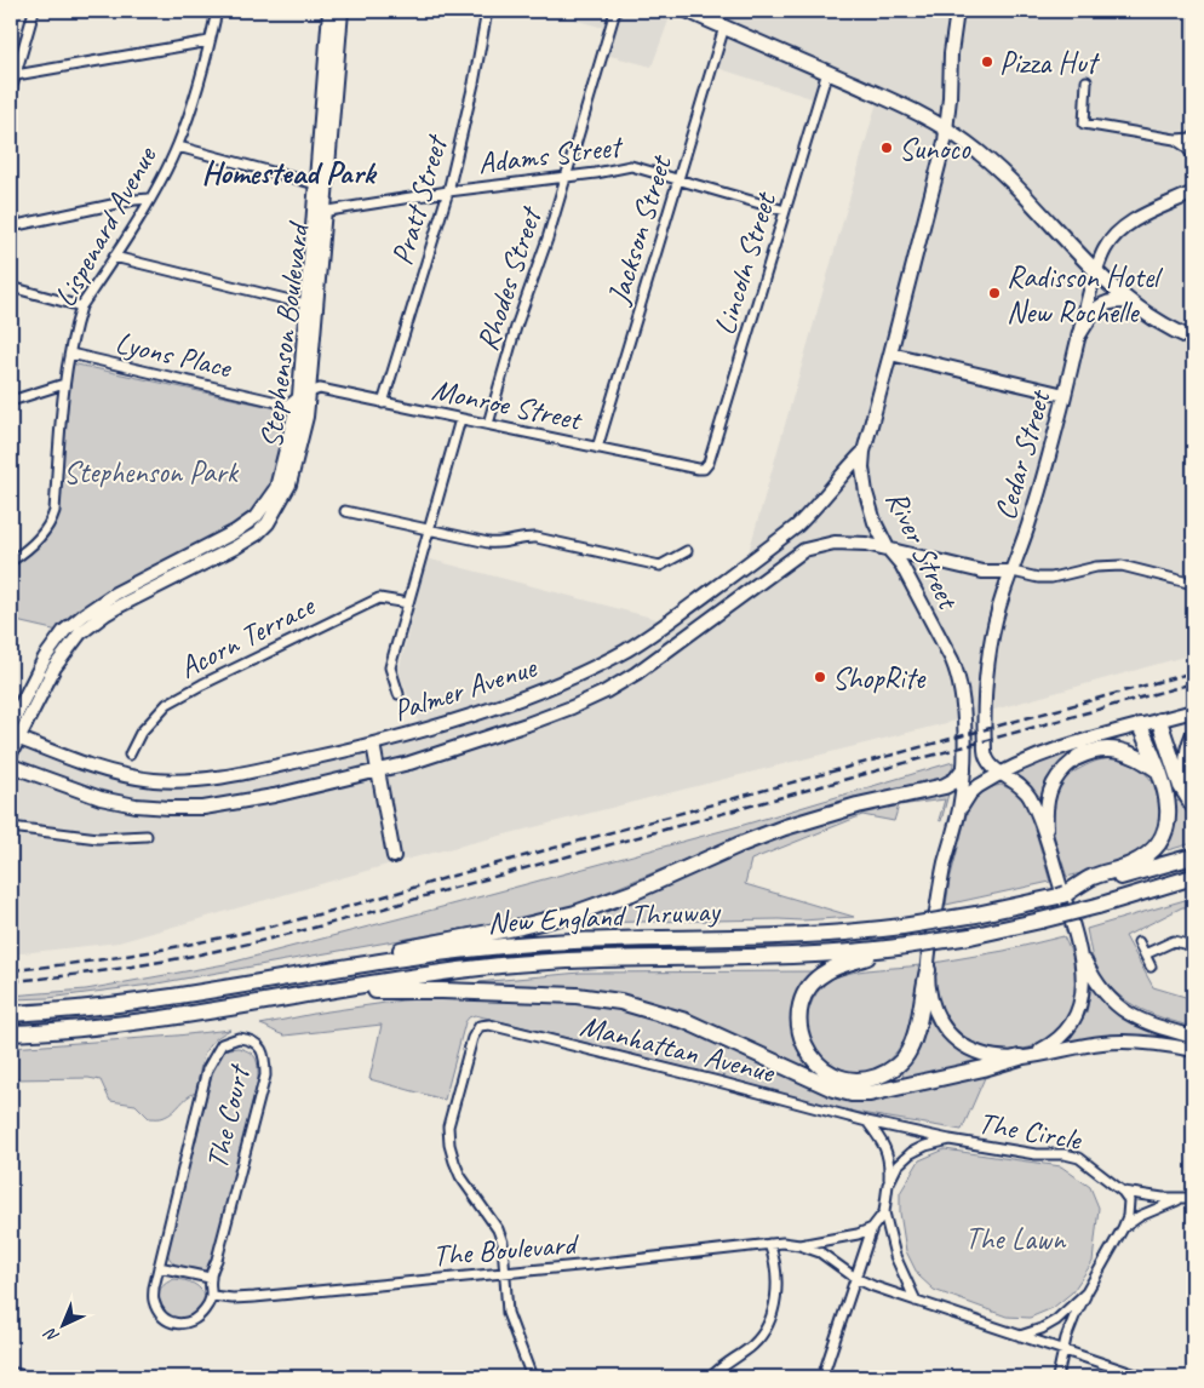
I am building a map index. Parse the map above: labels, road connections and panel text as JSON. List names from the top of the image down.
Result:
{
  "streets": {
    "highway": ["New England Thruway"],
    "street": [
      "Adams Street",
      "Pratt Street",
      "Lispenard Avenue",
      "Jackson Street",
      "Lincoln Street",
      "Rhodes Street",
      "Stephenson Boulevard",
      "Lyons Place",
      "Monroe Street",
      "Cedar Street",
      "River Street",
      "Acorn Terrace",
      "Palmer Avenue",
      "Manhattan Avenue",
      "The Court",
      "The Circle",
      "The Boulevard"
    ]
  },
  "crossings": [
    ["Adams Street", "Pratt Street"],
    ["Adams Street", "Jackson Street"],
    ["Adams Street", "Lincoln Street"],
    ["Adams Street", "Rhodes Street"],
    ["Adams Street", "Stephenson Boulevard"],
    ["Pratt Street", "Monroe Street"],
    ["Lispenard Avenue", "Lyons Place"],
    ["Jackson Street", "Monroe Street"],
    ["Lincoln Street", "Monroe Street"],
    ["Rhodes Street", "Monroe Street"],
    ["Stephenson Boulevard", "Lyons Place"],
    ["Stephenson Boulevard", "Monroe Street"],
    ["Stephenson Boulevard", "Palmer Avenue"],
    ["Lyons Place", "Monroe Street"],
    ["Cedar Street", "Palmer Avenue"],
    ["River Street", "Palmer Avenue"],
    ["Manhattan Avenue", "The Circle"],
    ["Manhattan Avenue", "The Boulevard"],
    ["The Court", "The Boulevard"],
    ["The Circle", "The Boulevard"]
  ],
  "districts": ["Homestead Park"],
  "parks": ["Stephenson Park", "The Lawn"],
  "places": [
    "Pizza Hut",
    "Sunoco",
    "Radisson Hotel New Rochelle",
    "ShopRite"
  ],
  "north": "bottom left"
}
